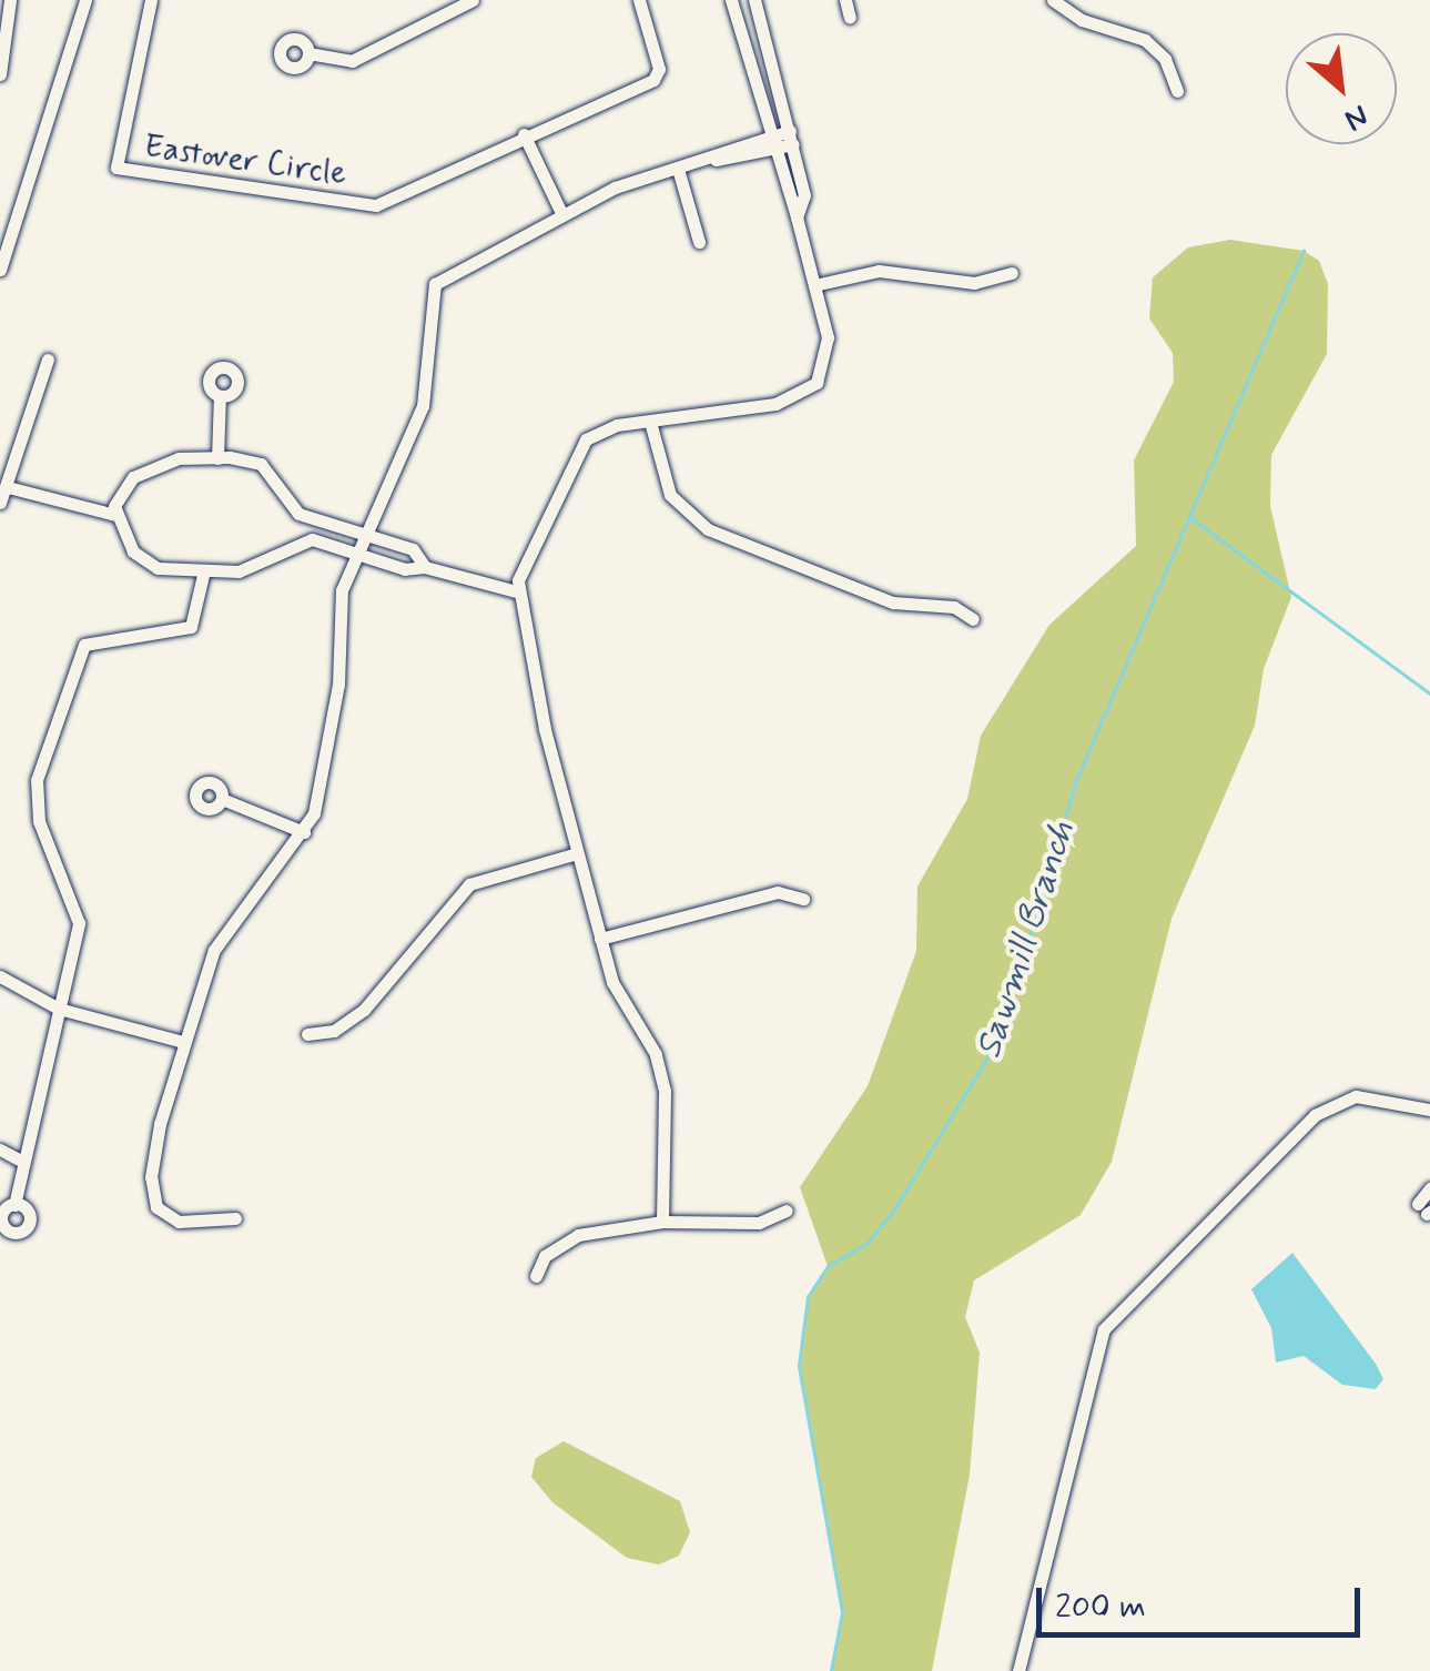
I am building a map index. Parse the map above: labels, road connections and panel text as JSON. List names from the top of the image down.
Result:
{
  "streets": {
    "street": ["Eastover Circle"]
  },
  "water": ["Sawmill Branch"],
  "scale_bar": "200 m",
  "north": "bottom right"
}
